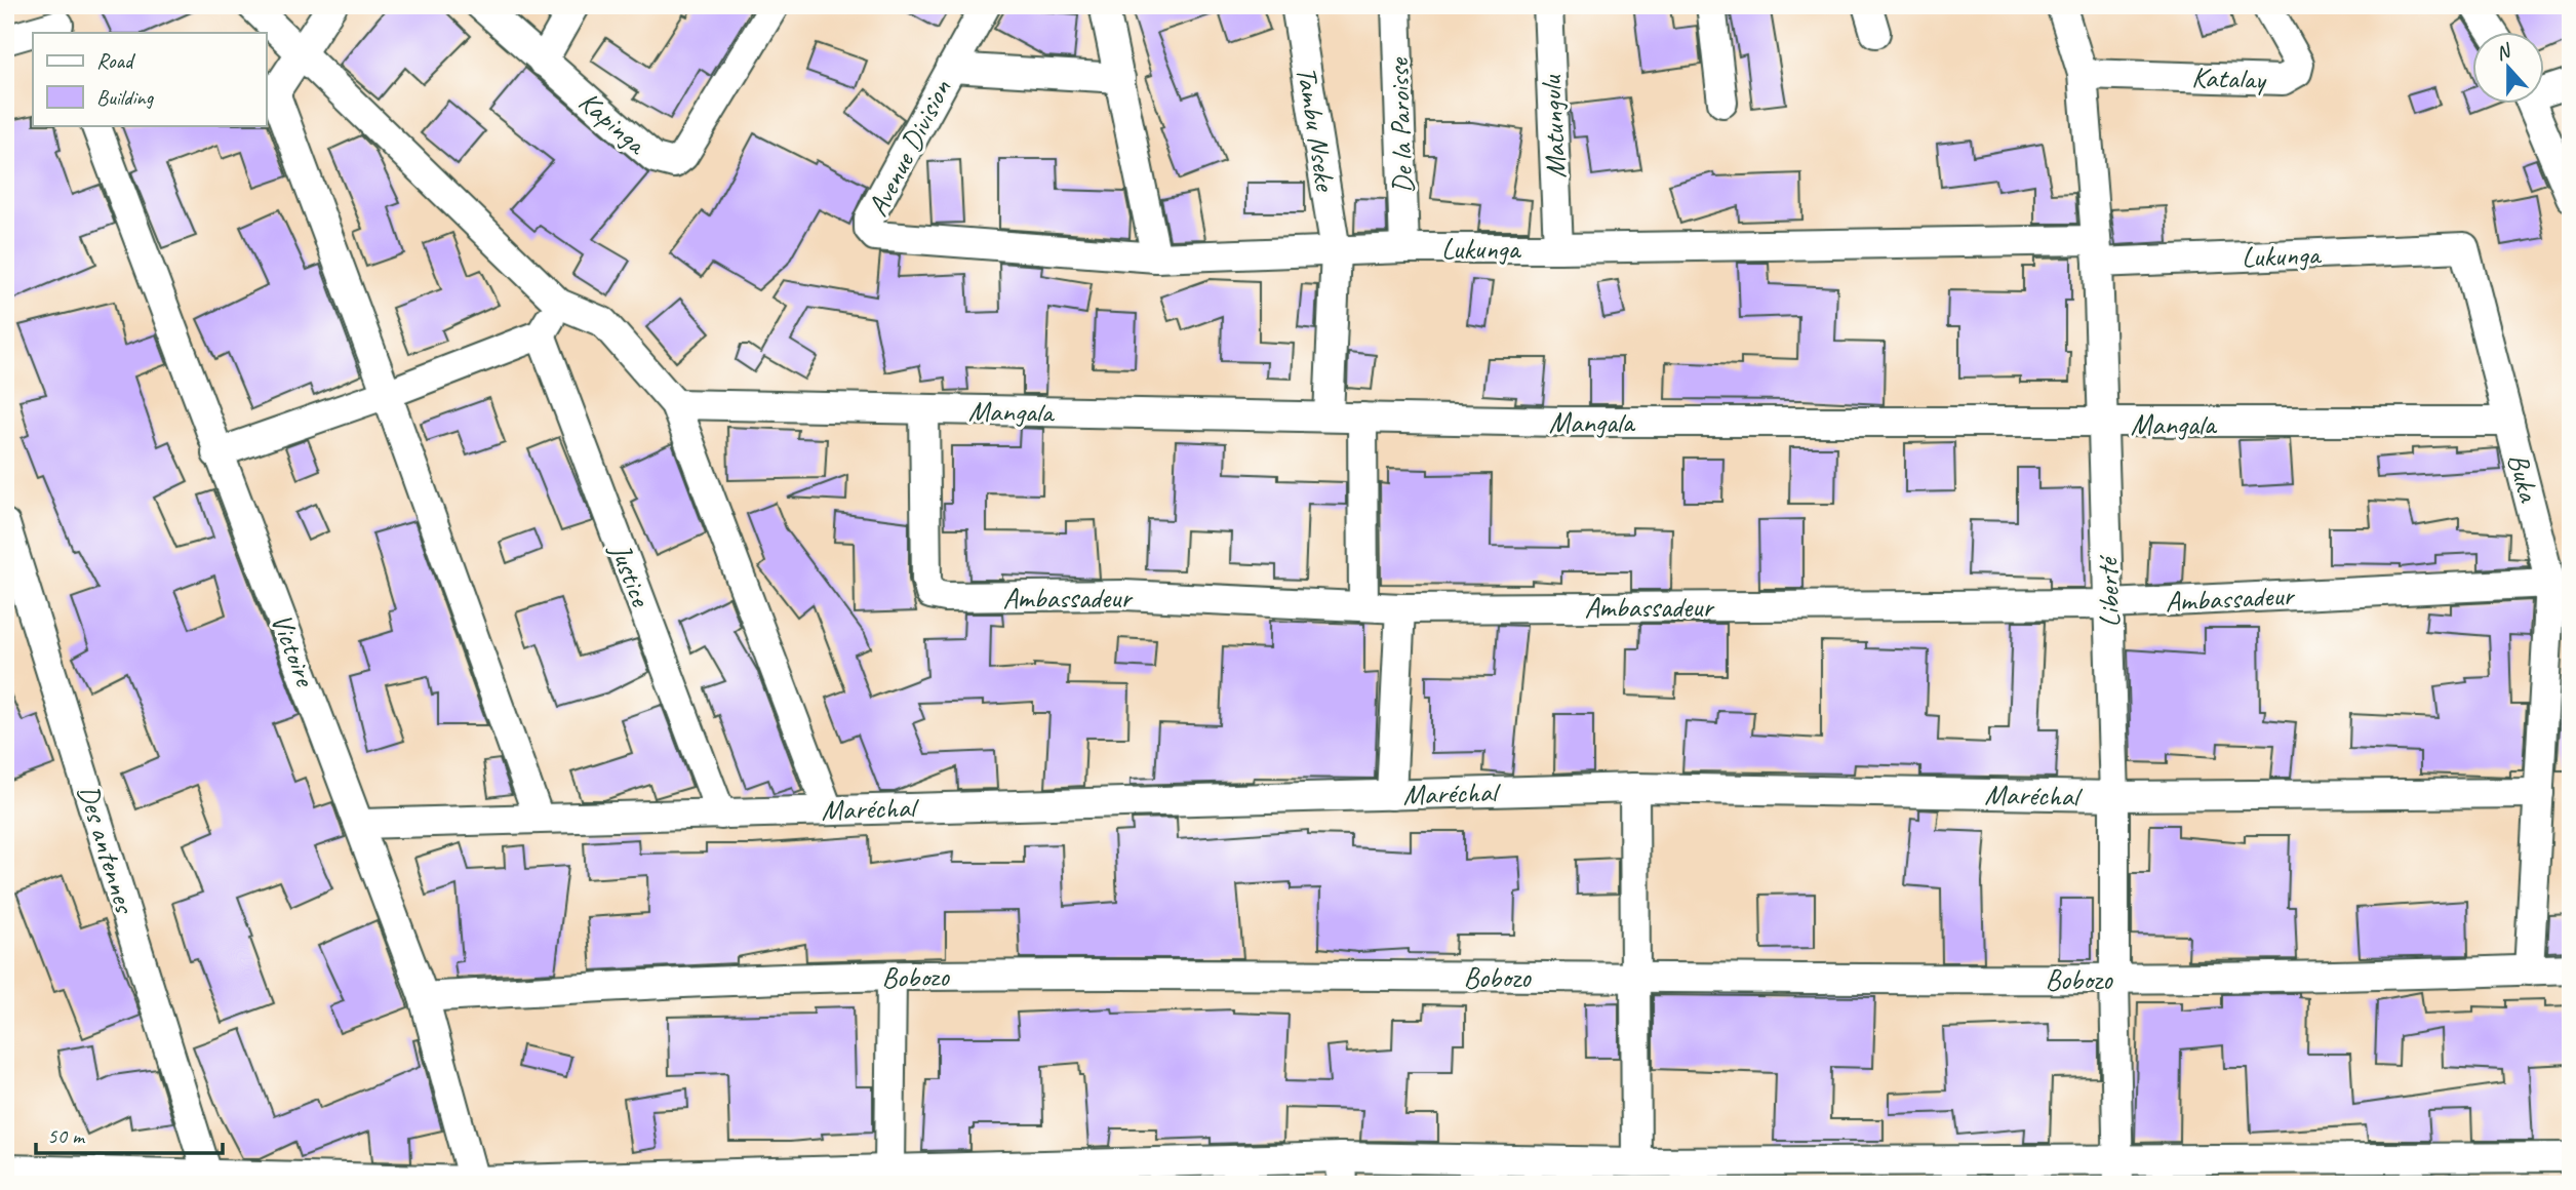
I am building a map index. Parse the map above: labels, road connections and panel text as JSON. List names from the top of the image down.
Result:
{
  "streets": {
    "street": [
      "Katalay",
      "Kapinga",
      "De la Paroisse",
      "Matungulu",
      "Tambu Nseke",
      "Avenue Division",
      "Lukunga",
      "Mangala",
      "Buka",
      "Justice",
      "Liberté",
      "Ambassadeur",
      "Victoire",
      "Maréchal",
      "Des antennes",
      "Bobozo"
    ]
  },
  "crossings": [
    ["Katalay", "Liberté"],
    ["De la Paroisse", "Lukunga"],
    ["Matungulu", "Lukunga"],
    ["Tambu Nseke", "Lukunga"],
    ["Tambu Nseke", "Mangala"],
    ["Avenue Division", "Lukunga"],
    ["Lukunga", "Buka"],
    ["Lukunga", "Liberté"],
    ["Mangala", "Buka"],
    ["Mangala", "Liberté"],
    ["Mangala", "Ambassadeur"],
    ["Buka", "Ambassadeur"],
    ["Buka", "Maréchal"],
    ["Buka", "Bobozo"],
    ["Justice", "Maréchal"],
    ["Liberté", "Ambassadeur"],
    ["Liberté", "Maréchal"],
    ["Liberté", "Bobozo"],
    ["Victoire", "Maréchal"],
    ["Victoire", "Bobozo"]
  ],
  "legend": ["Road", "Building"],
  "scale_bar": "50 m",
  "north": "top"
}
